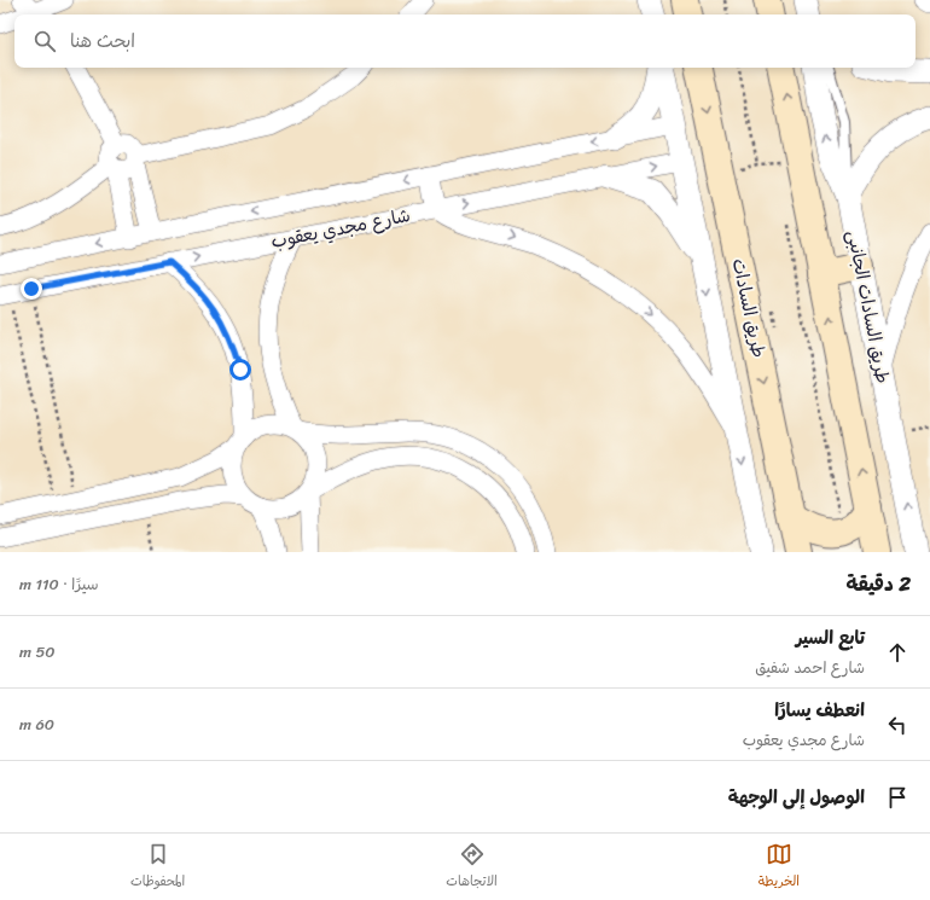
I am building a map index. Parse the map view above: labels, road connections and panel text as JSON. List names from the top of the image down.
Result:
{
  "streets": {
    "main road": ["طريق السادات"],
    "street": ["شارع مجدي يعقوب", "طريق السادات الجانبى"]
  },
  "page": {
    "search": "ابحث هنا",
    "heading": ["2 دقيقة", "سيرًا · 110 m"],
    "list": [
      ["تابع السير", "شارع احمد شفيق", "50 m"],
      ["انعطف يسارًا", "شارع مجدي يعقوب", "60 m"],
      "الوصول إلى الوجهة"
    ],
    "nav": ["الخريطة", "الاتجاهات", "المحفوظات"]
  }
}
